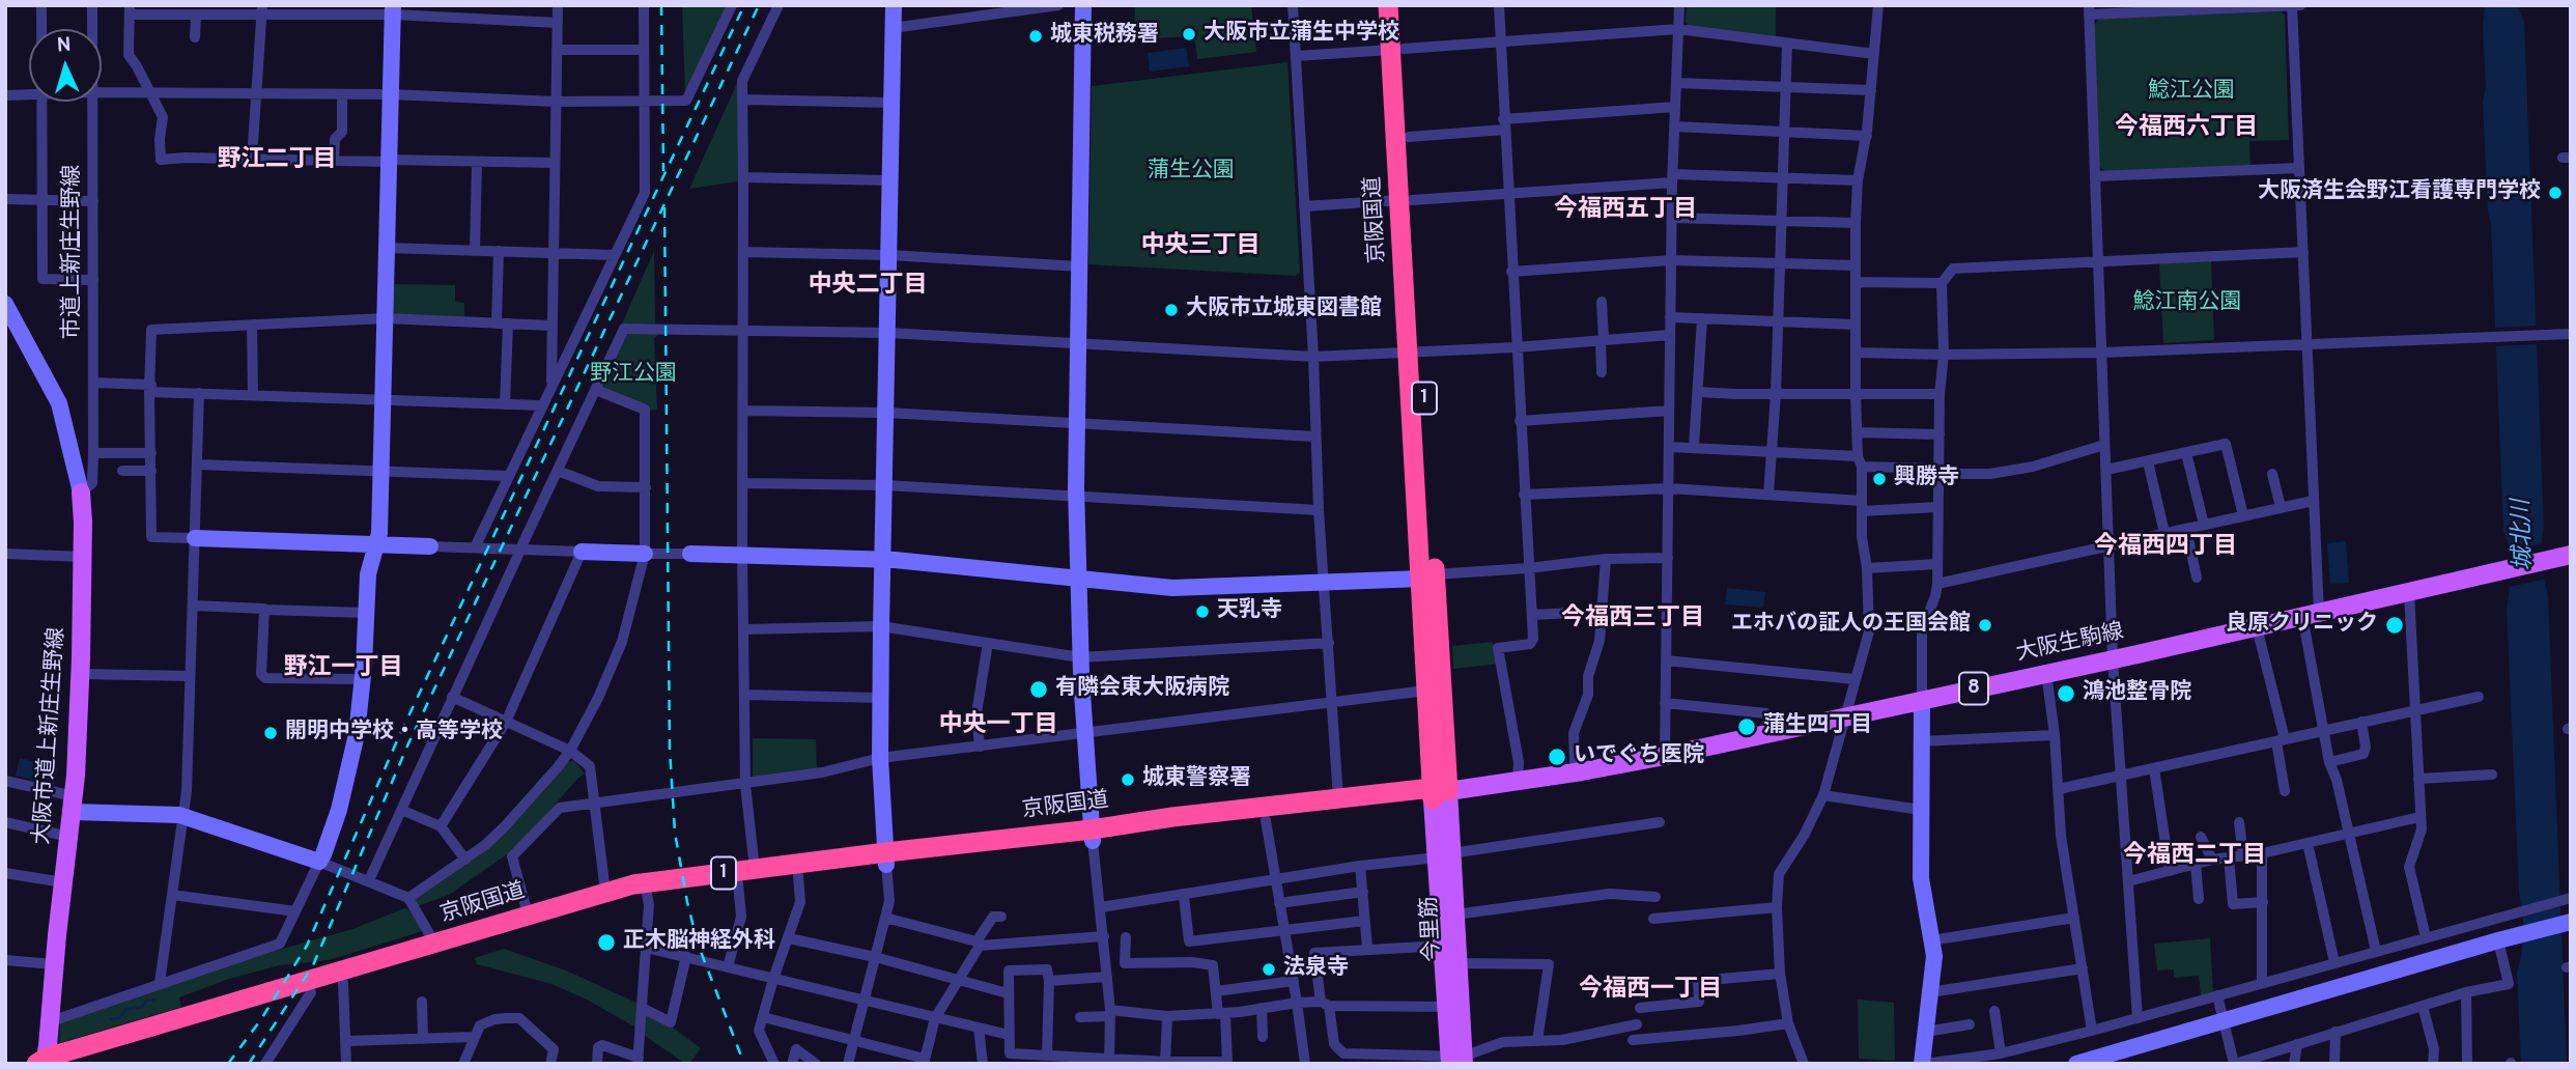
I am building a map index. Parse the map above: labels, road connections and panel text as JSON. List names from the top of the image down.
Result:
{
  "streets": {
    "highway": ["京阪国道", "1"],
    "main road": [
      "大阪生駒線",
      "8",
      "大阪市道上新庄生野線",
      "今里筋"
    ],
    "street": ["市道上新庄生野線"]
  },
  "crossings": [
    ["京阪国道", "大阪生駒線"],
    ["京阪国道", "大阪市道上新庄生野線"],
    ["京阪国道", "今里筋"],
    ["市道上新庄生野線", "大阪市道上新庄生野線"],
    ["大阪生駒線", "今里筋"]
  ],
  "districts": [
    "今福西六丁目",
    "野江二丁目",
    "今福西五丁目",
    "中央三丁目",
    "中央二丁目",
    "今福西四丁目",
    "今福西三丁目",
    "野江一丁目",
    "中央一丁目",
    "今福西二丁目",
    "今福西一丁目"
  ],
  "water": ["城北川"],
  "parks": [
    "鯰江公園",
    "蒲生公園",
    "鯰江南公園",
    "野江公園"
  ],
  "places": [
    "大阪市立蒲生中学校",
    "城東税務署",
    "大阪済生会野江看護専門学校",
    "大阪市立城東図書館",
    "興勝寺",
    "天乳寺",
    "エホバの証人の王国会館",
    "良原クリニック",
    "有隣会東大阪病院",
    "鴻池整骨院",
    "蒲生四丁目",
    "開明中学校・高等学校",
    "いでぐち医院",
    "城東警察署",
    "正木脳神経外科",
    "法泉寺"
  ],
  "north": "top"
}
